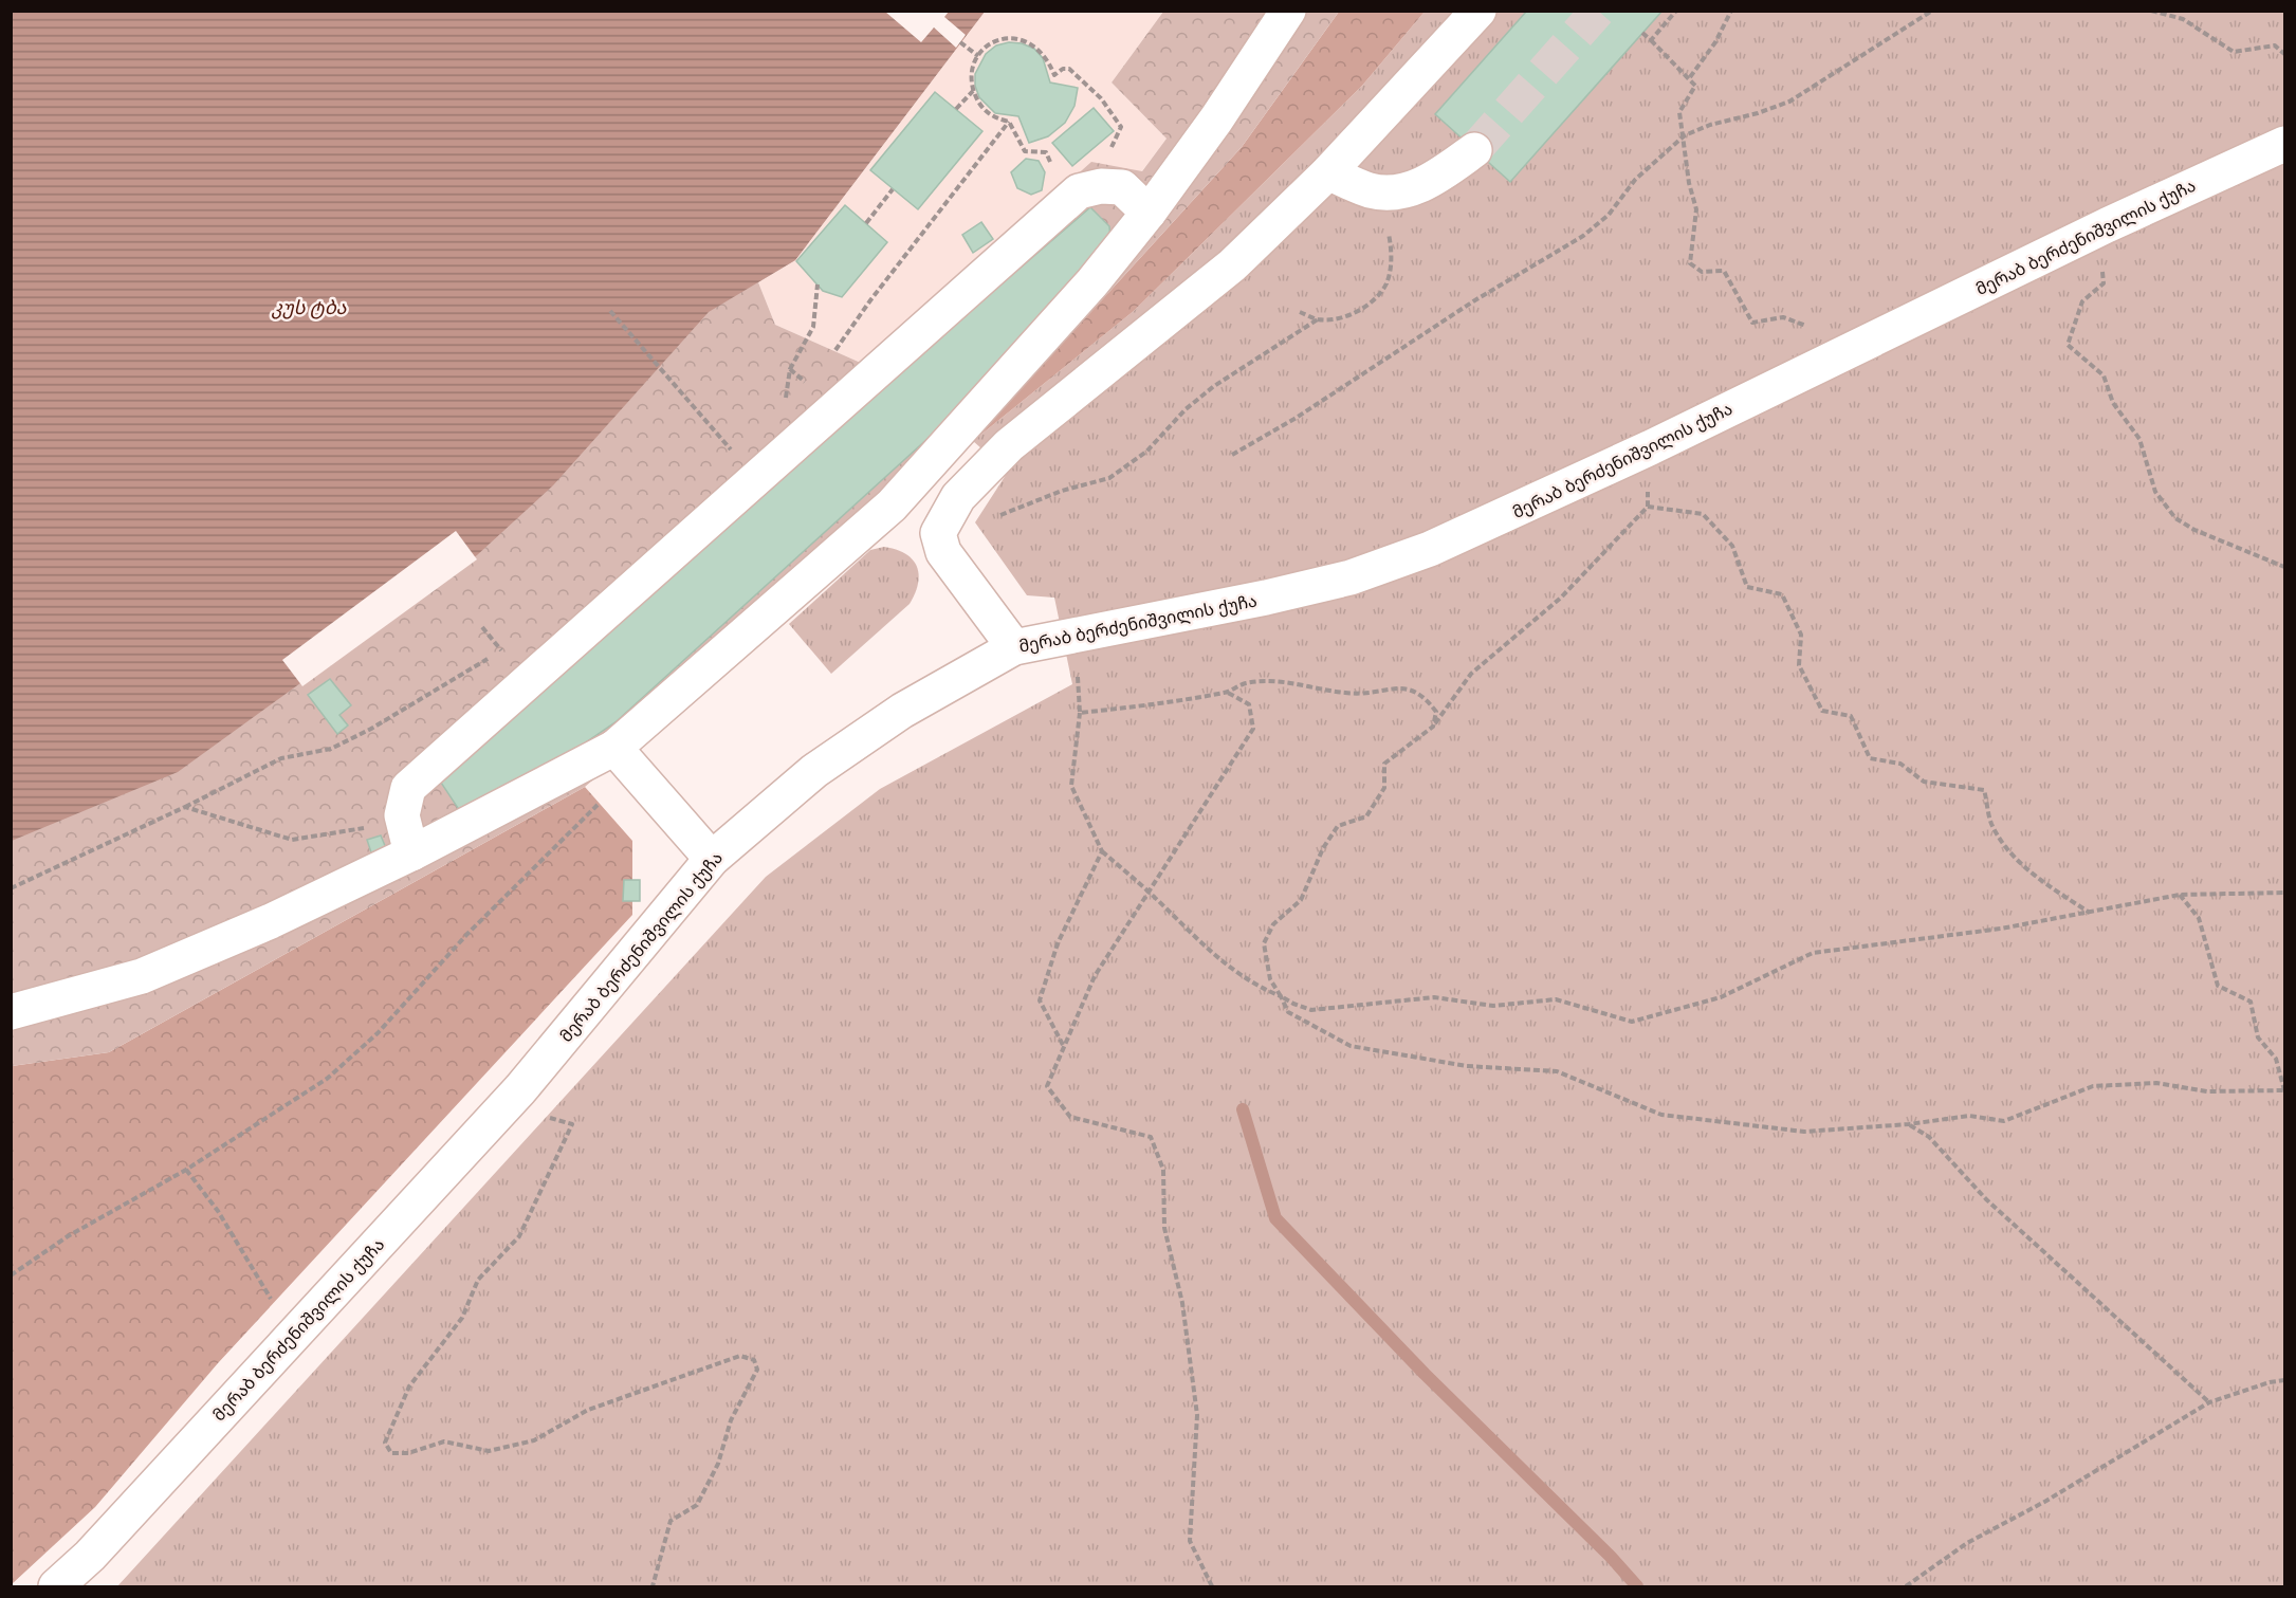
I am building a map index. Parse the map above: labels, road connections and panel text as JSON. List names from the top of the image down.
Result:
{
  "streets": {
    "street": ["მერაბ ბერძენიშვილის ქუჩა"]
  },
  "water": ["კუს ტბა"]
}
